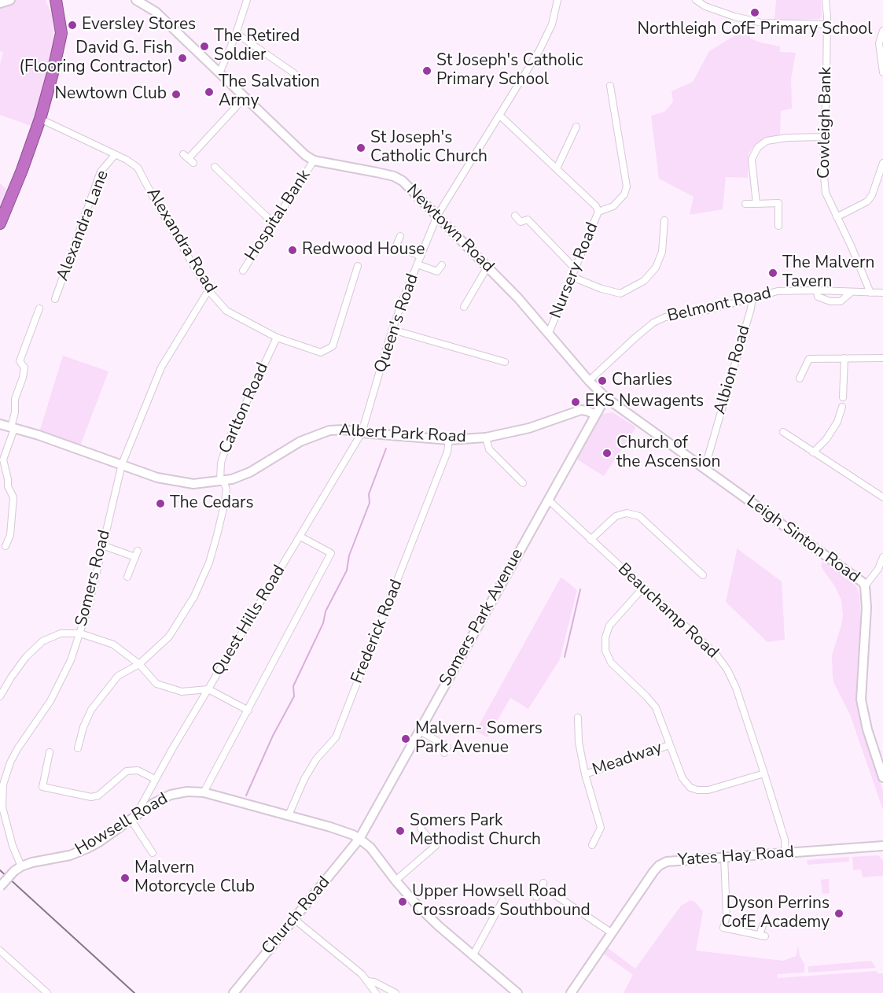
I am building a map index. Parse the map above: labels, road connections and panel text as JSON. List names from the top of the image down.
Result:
{
  "streets": {
    "street": [
      "Cowleigh Bank",
      "Hospital Bank",
      "Alexandra Lane",
      "Newtown Road",
      "Alexandra Road",
      "Nursery Road",
      "Belmont Road",
      "Queen's Road",
      "Albion Road",
      "Carlton Road",
      "Albert Park Road",
      "Leigh Sinton Road",
      "Somers Road",
      "Beauchamp Road",
      "Somers Park Avenue",
      "Quest Hills Road",
      "Frederick Road",
      "Meadway",
      "Howsell Road",
      "Yates Hay Road",
      "Church Road"
    ]
  },
  "crossings": [
    ["Cowleigh Bank", "Belmont Road"],
    ["Hospital Bank", "Newtown Road"],
    ["Alexandra Lane", "Alexandra Road"],
    ["Newtown Road", "Nursery Road"],
    ["Newtown Road", "Belmont Road"],
    ["Newtown Road", "Queen's Road"],
    ["Newtown Road", "Leigh Sinton Road"],
    ["Newtown Road", "Somers Park Avenue"],
    ["Alexandra Road", "Carlton Road"],
    ["Alexandra Road", "Somers Road"],
    ["Nursery Road", "Queen's Road"],
    ["Belmont Road", "Albion Road"],
    ["Queen's Road", "Albert Park Road"],
    ["Queen's Road", "Quest Hills Road"],
    ["Albion Road", "Leigh Sinton Road"],
    ["Carlton Road", "Albert Park Road"],
    ["Albert Park Road", "Somers Road"],
    ["Albert Park Road", "Somers Park Avenue"],
    ["Albert Park Road", "Quest Hills Road"],
    ["Albert Park Road", "Frederick Road"],
    ["Leigh Sinton Road", "Somers Park Avenue"],
    ["Somers Road", "Howsell Road"],
    ["Beauchamp Road", "Somers Park Avenue"],
    ["Beauchamp Road", "Yates Hay Road"],
    ["Somers Park Avenue", "Howsell Road"],
    ["Somers Park Avenue", "Church Road"],
    ["Quest Hills Road", "Howsell Road"],
    ["Frederick Road", "Howsell Road"],
    ["Howsell Road", "Church Road"]
  ],
  "places": [
    "Northleigh CofE Primary School",
    "Eversley Stores",
    "The Retired Soldier",
    "David G. Fish (Flooring Contractor)",
    "St Joseph's Catholic Primary School",
    "The Salvation Army",
    "Newtown Club",
    "St Joseph's Catholic Church",
    "Redwood House",
    "The Malvern Tavern",
    "Charlies",
    "EKS Newagents",
    "Church of the Ascension",
    "The Cedars",
    "Malvern- Somers Park Avenue",
    "Somers Park Methodist Church",
    "Malvern Motorcycle Club",
    "Upper Howsell Road Crossroads Southbound",
    "Dyson Perrins CofE Academy"
  ]
}
